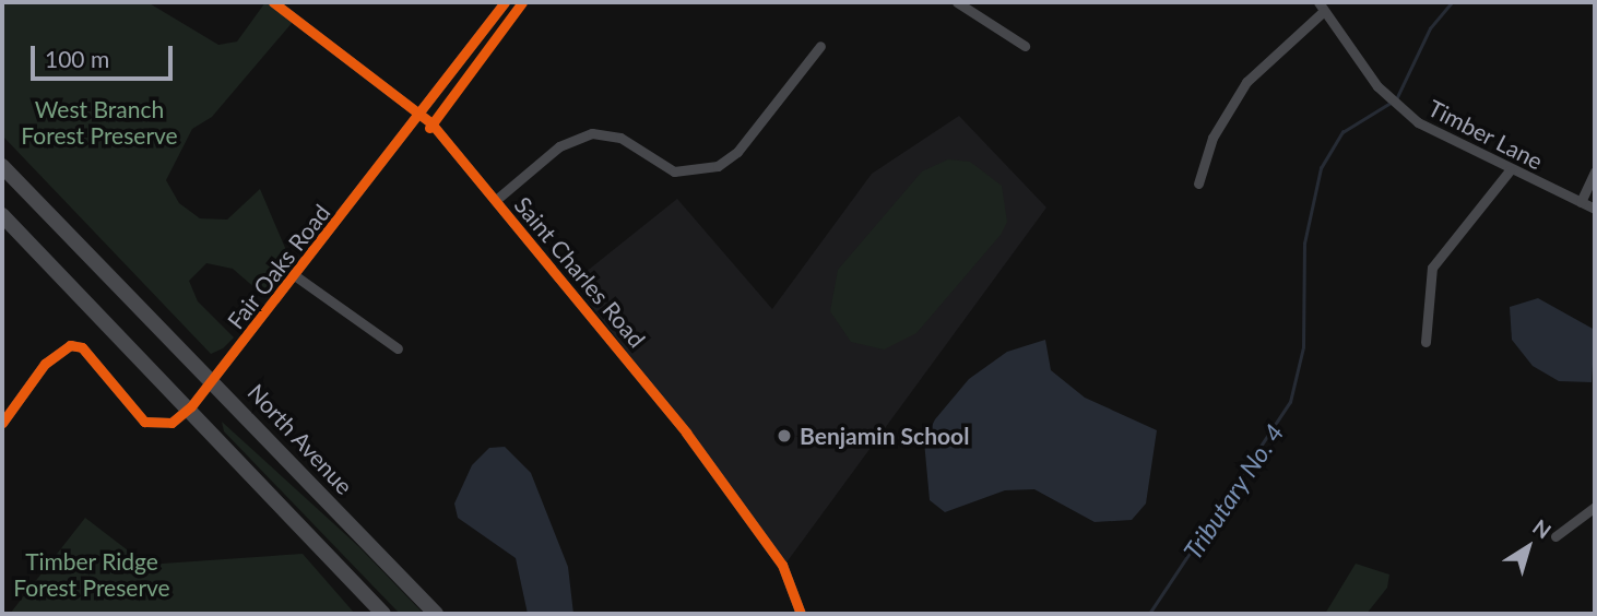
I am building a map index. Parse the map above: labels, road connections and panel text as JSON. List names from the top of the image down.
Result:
{
  "streets": {
    "main road": ["North Avenue"],
    "street": ["Timber Lane", "Fair Oaks Road", "Saint Charles Road"]
  },
  "crossings": [
    ["Fair Oaks Road", "Saint Charles Road"],
    ["Fair Oaks Road", "North Avenue"]
  ],
  "water": ["Tributary No. 4"],
  "parks": ["West Branch Forest Preserve", "Timber Ridge Forest Preserve"],
  "places": ["Benjamin School"],
  "scale_bar": "100 m",
  "north": "top right"
}
